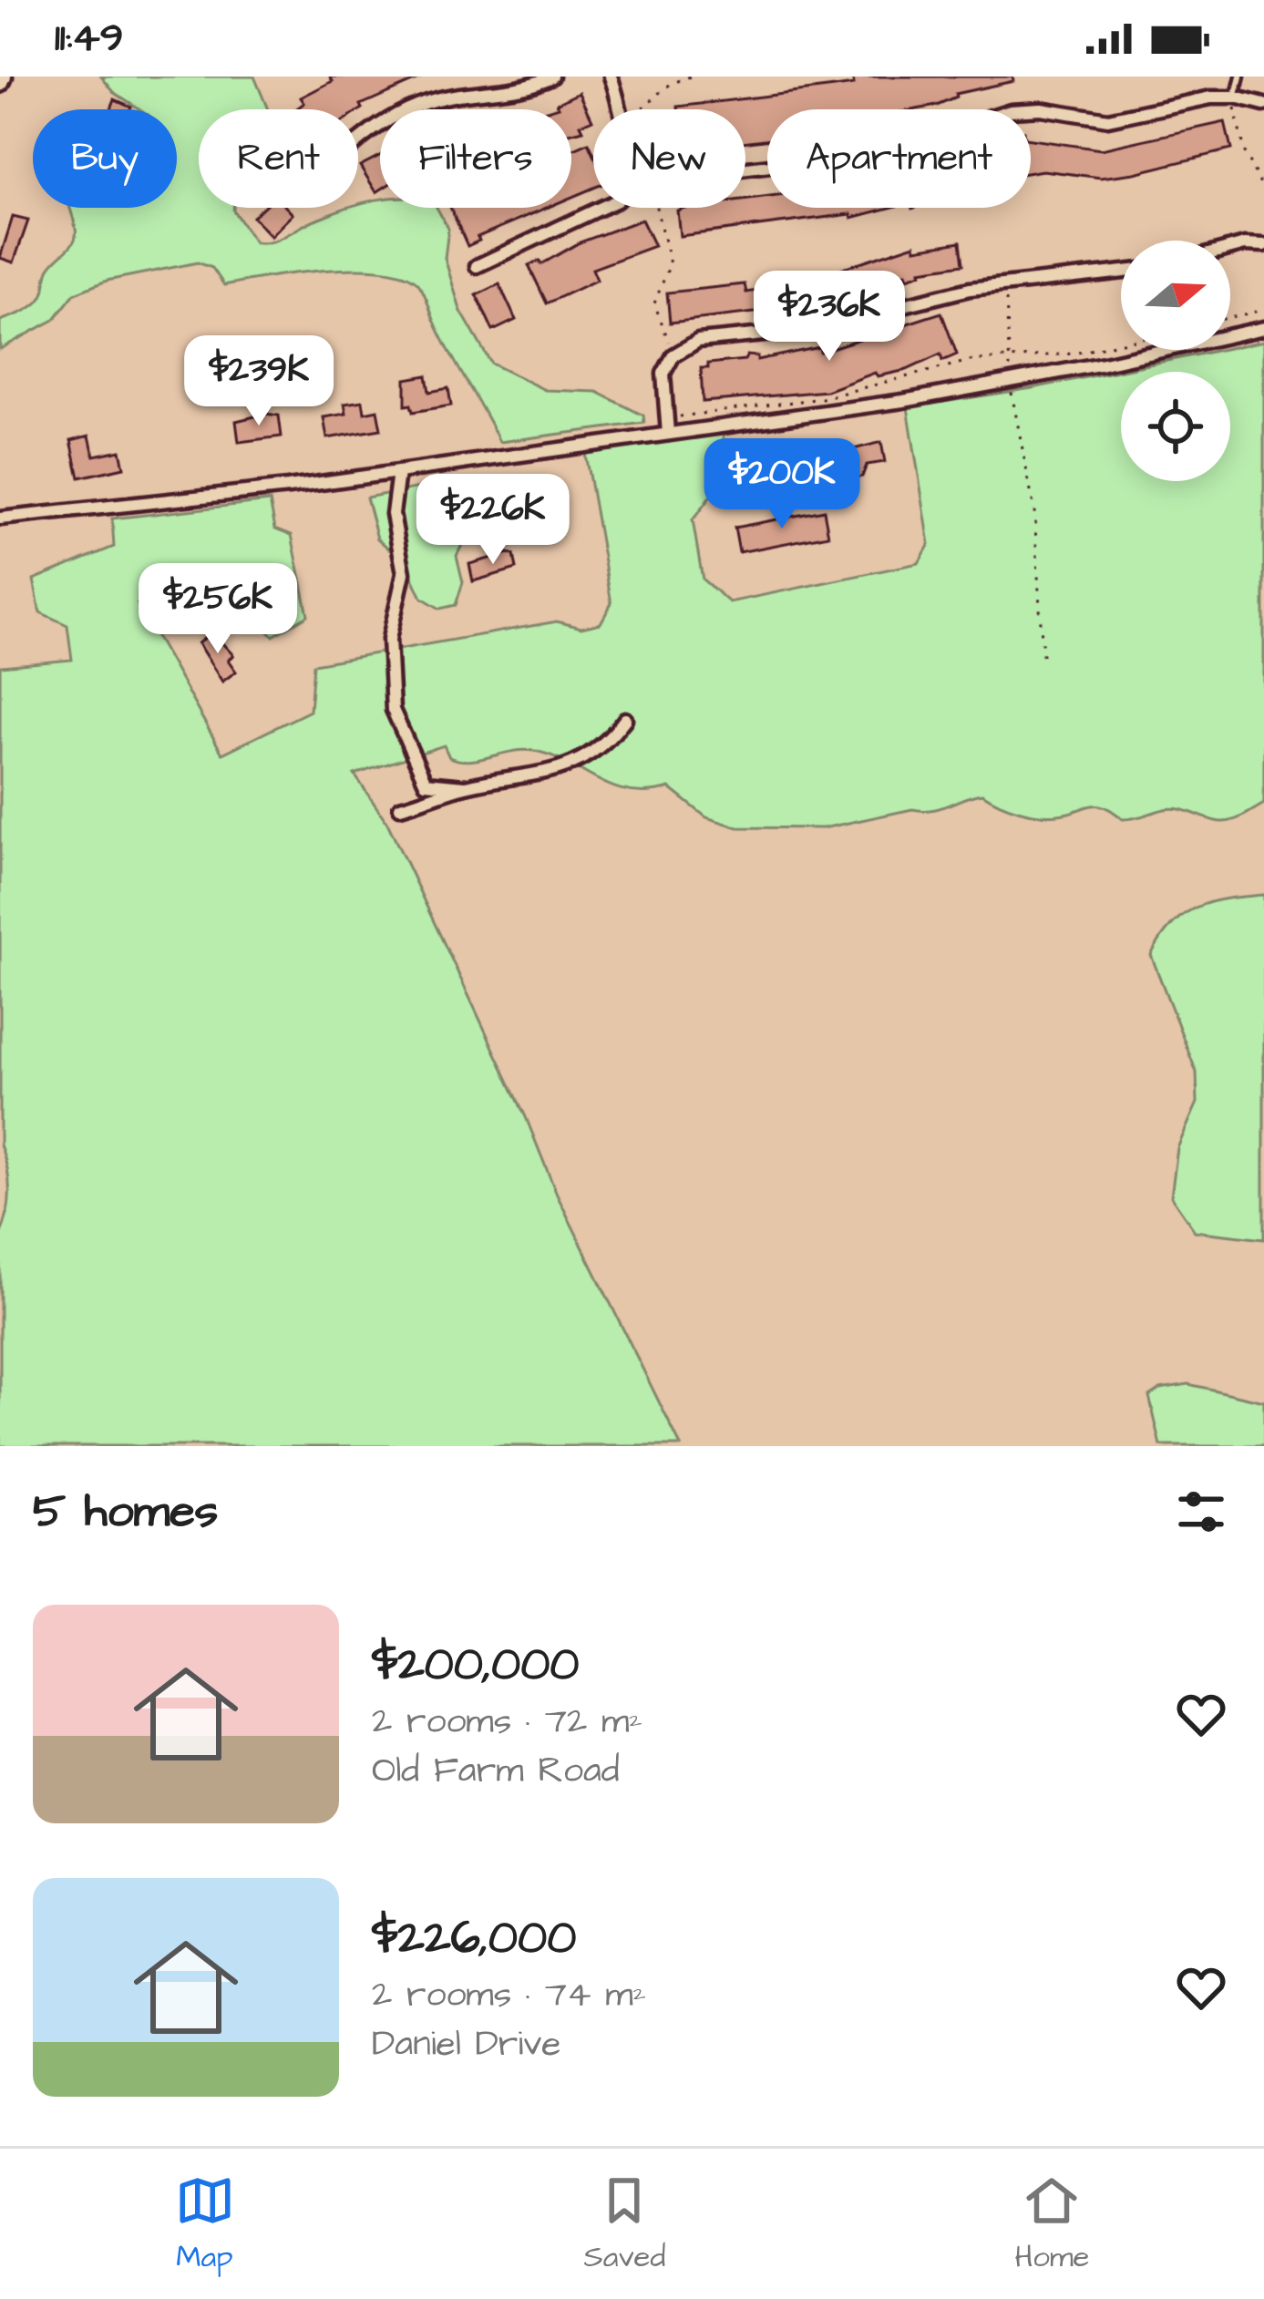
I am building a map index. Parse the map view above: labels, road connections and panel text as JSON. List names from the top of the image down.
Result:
{
  "north": "right",
  "page": {
    "status": "11:49",
    "chip": [
      "Buy",
      "Rent",
      "Filters",
      "New",
      "Apartment"
    ],
    "price": [
      "$236K",
      "$239K",
      "$200K",
      "$226K",
      "$256K"
    ],
    "heading": "5 homes",
    "list": [
      {
        "name": "$200,000",
        "note": "2 rooms · 72 m² · Old Farm Road"
      },
      {
        "name": "$226,000",
        "note": "2 rooms · 74 m² · Daniel Drive"
      }
    ],
    "tabs": ["Map", "Saved", "Home"]
  }
}
